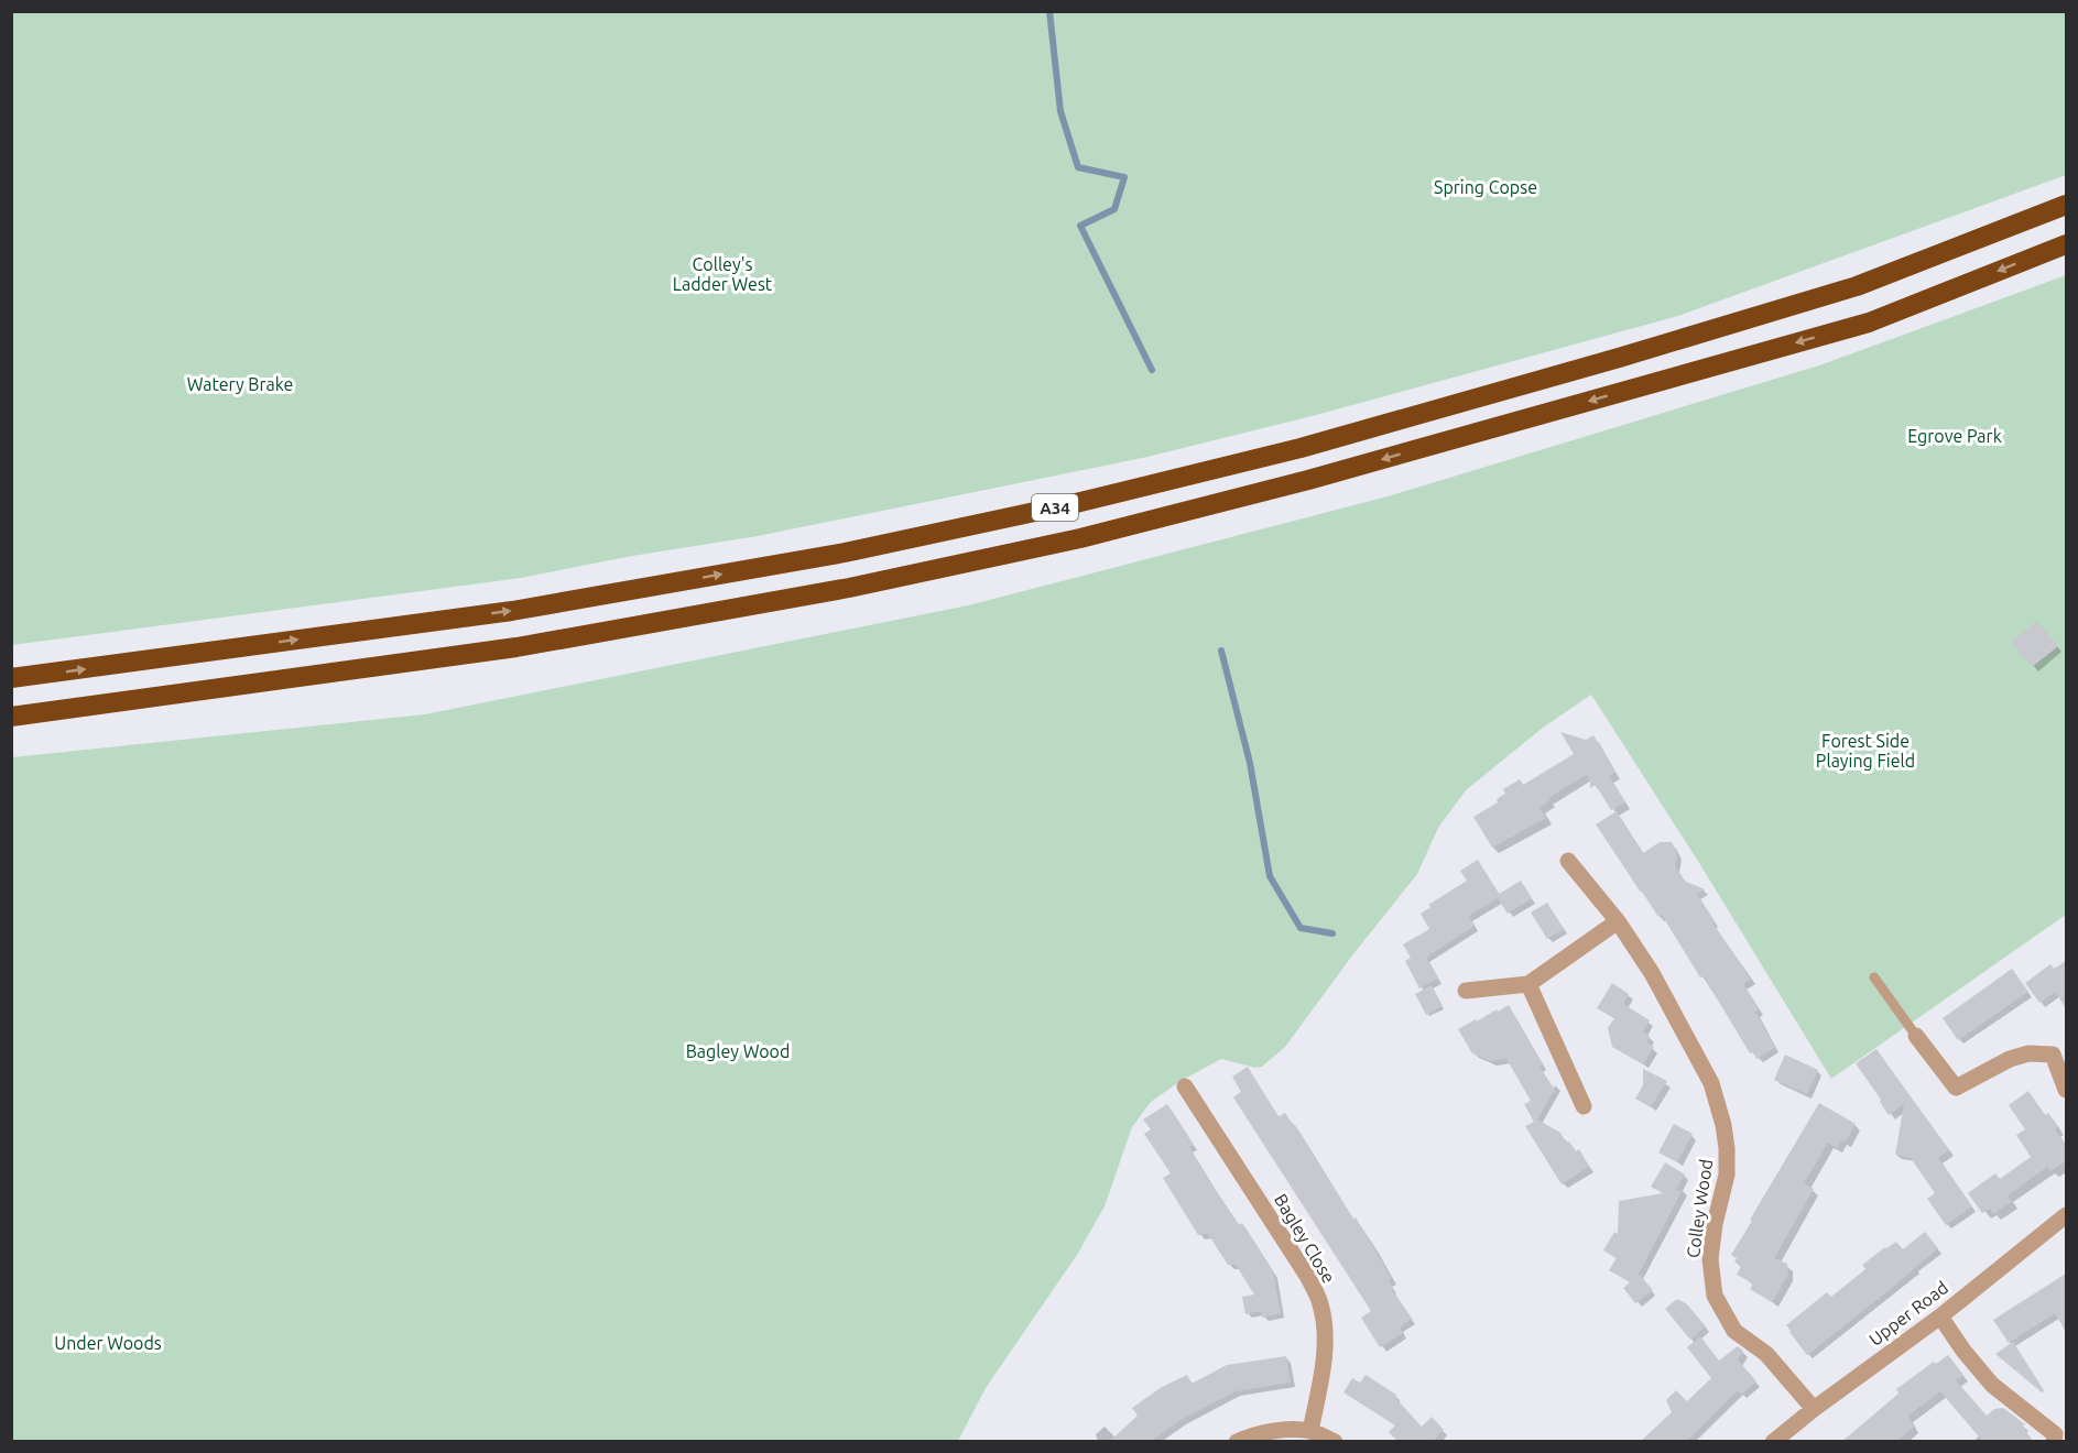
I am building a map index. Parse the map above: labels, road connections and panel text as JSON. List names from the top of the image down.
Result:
{
  "streets": {
    "highway": ["A34"],
    "street": ["Colley Wood", "Bagley Close", "Upper Road"]
  },
  "crossings": [
    ["Colley Wood", "Upper Road"]
  ],
  "parks": [
    "Spring Copse",
    "Colley's Ladder West",
    "Watery Brake",
    "Egrove Park",
    "Forest Side Playing Field",
    "Bagley Wood",
    "Under Woods"
  ]
}
